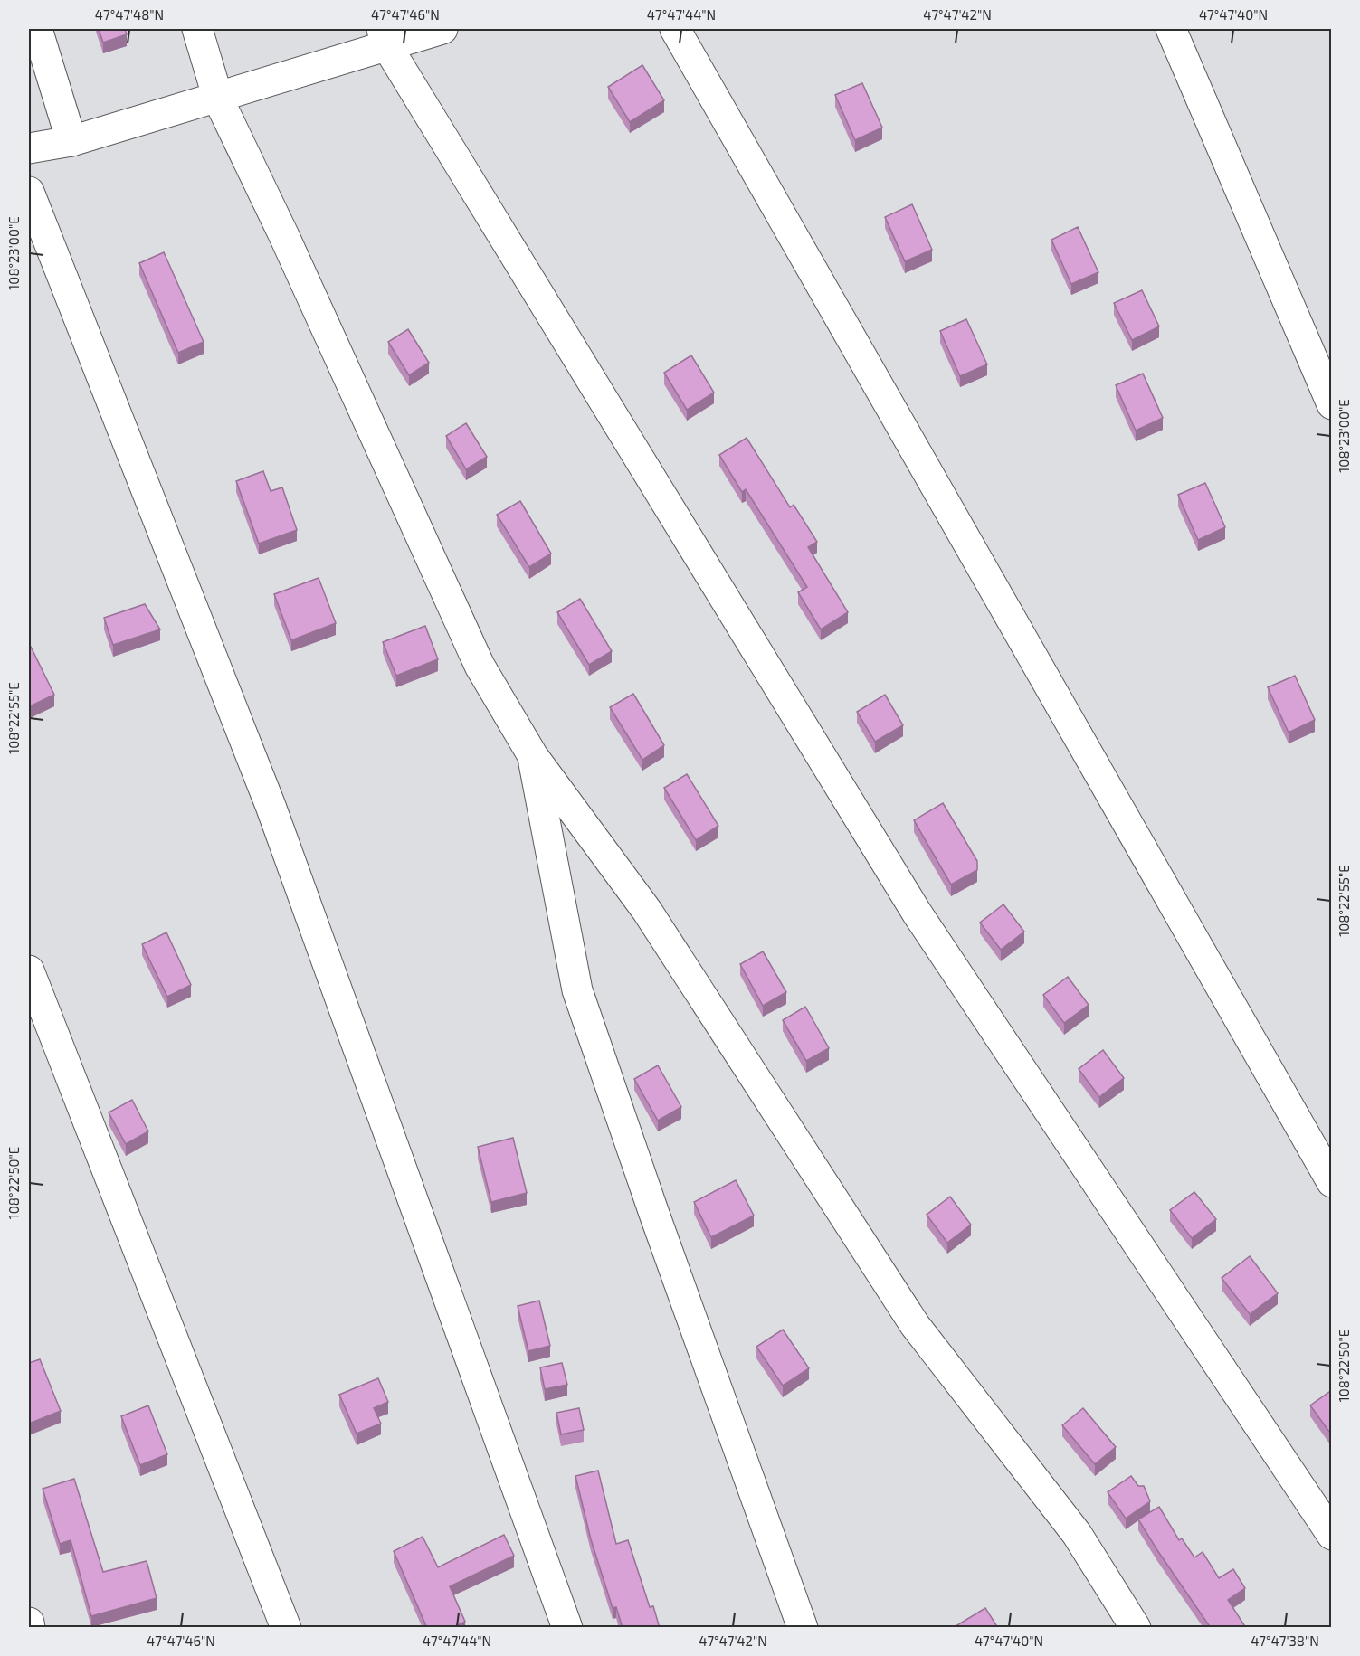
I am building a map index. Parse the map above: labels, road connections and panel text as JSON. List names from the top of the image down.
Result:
{
  "coordinates": [
    "47°47'48\"N",
    "47°47'46\"N",
    "47°47'44\"N",
    "47°47'42\"N",
    "47°47'40\"N",
    "108°23'00\"E",
    "108°22'55\"E",
    "108°22'50\"E",
    "47°47'38\"N"
  ]
}
